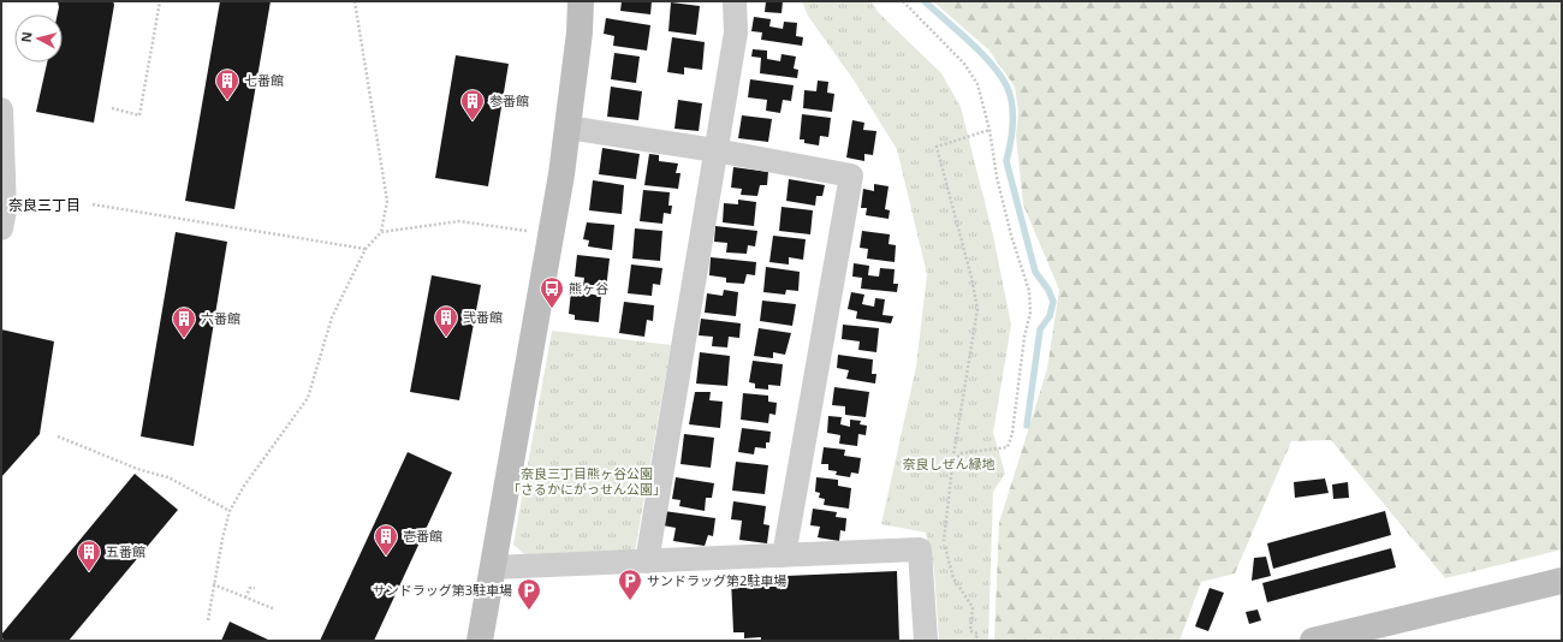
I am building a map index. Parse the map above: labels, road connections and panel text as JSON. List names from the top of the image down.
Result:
{
  "districts": ["奈良三丁目"],
  "parks": ["奈良しぜん緑地", "奈良三丁目熊ヶ谷公園 「さるかにがっせん公園」"],
  "places": {
    "building": [
      "七番館",
      "参番館",
      "弐番館",
      "六番館",
      "壱番館",
      "五番館"
    ],
    "bus stop": ["熊ヶ谷"],
    "parking": ["サンドラッグ第2駐車場", "サンドラッグ第3駐車場"]
  },
  "north": "left"
}
